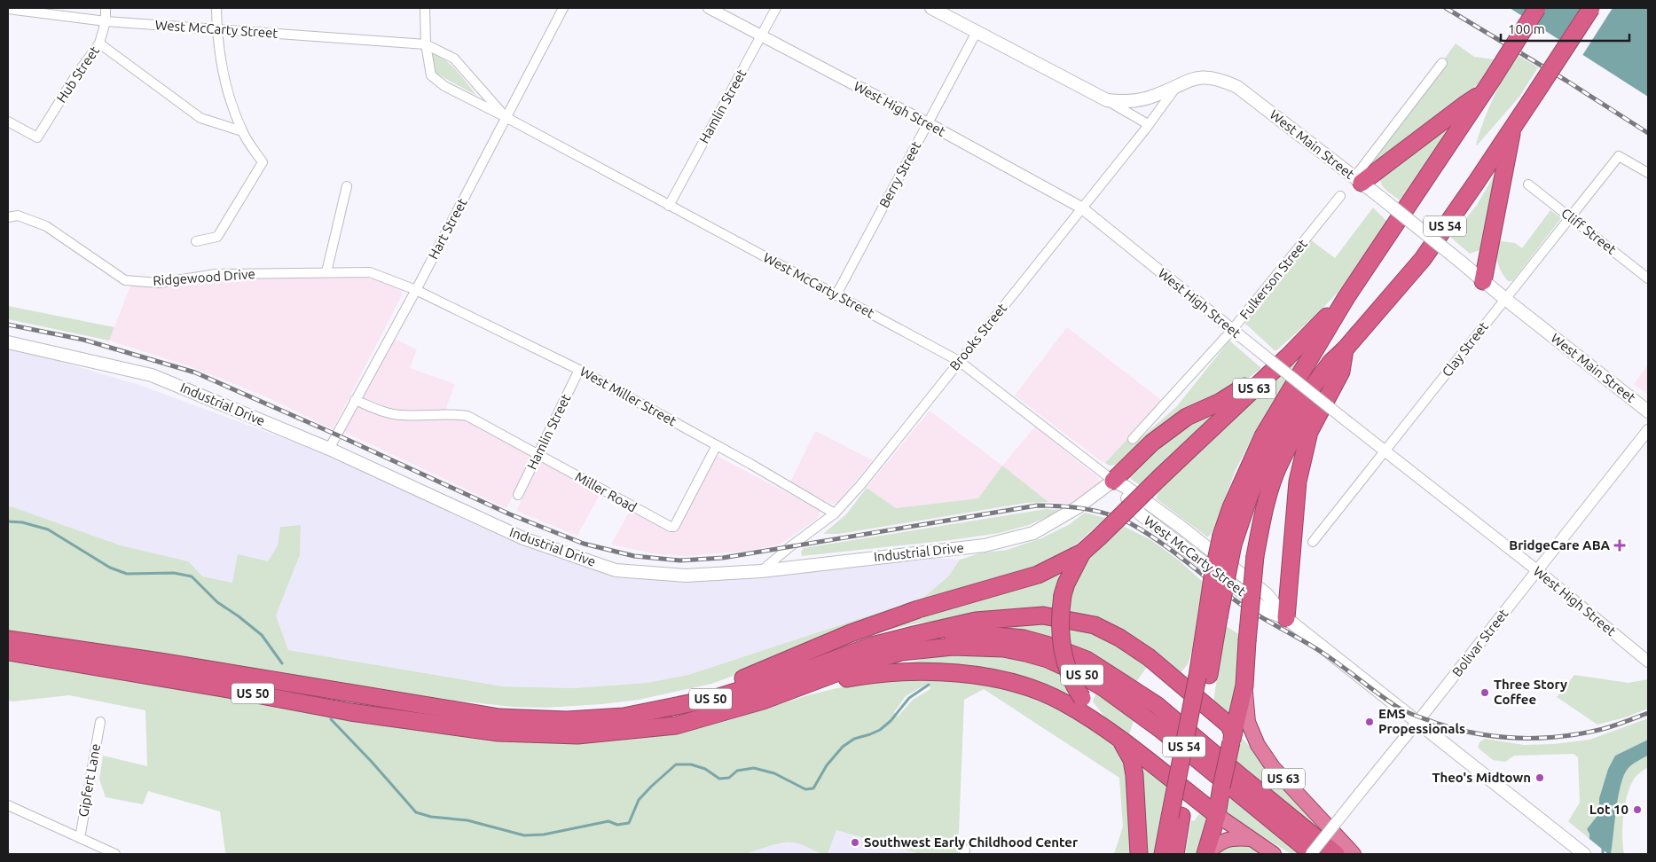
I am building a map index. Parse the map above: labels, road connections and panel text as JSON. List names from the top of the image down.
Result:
{
  "streets": {
    "highway": ["US 54", "US 63", "US 50"],
    "main road": ["West McCarty Street", "West Main Street", "Industrial Drive"],
    "street": [
      "Hub Street",
      "Hamlin Street",
      "West High Street",
      "Berry Street",
      "Hart Street",
      "Cliff Street",
      "Ridgewood Drive",
      "Fulkerson Street",
      "Brooks Street",
      "Clay Street",
      "West Miller Street",
      "Miller Road",
      "Bolivar Street",
      "Gipfert Lane"
    ]
  },
  "crossings": [
    ["West McCarty Street", "Hub Street"],
    ["West McCarty Street", "Hamlin Street"],
    ["West McCarty Street", "Berry Street"],
    ["West McCarty Street", "Hart Street"],
    ["West McCarty Street", "Brooks Street"],
    ["West McCarty Street", "Industrial Drive"],
    ["West McCarty Street", "Bolivar Street"],
    ["Hamlin Street", "West High Street"],
    ["Hamlin Street", "West Miller Street"],
    ["Hamlin Street", "Miller Road"],
    ["West High Street", "Berry Street"],
    ["West High Street", "Fulkerson Street"],
    ["West High Street", "Brooks Street"],
    ["West High Street", "Clay Street"],
    ["West High Street", "Bolivar Street"],
    ["West Main Street", "Berry Street"],
    ["West Main Street", "Brooks Street"],
    ["West Main Street", "Clay Street"],
    ["US 54", "US 63"],
    ["Hart Street", "Ridgewood Drive"],
    ["Hart Street", "West Miller Street"],
    ["Hart Street", "Industrial Drive"],
    ["Cliff Street", "Clay Street"],
    ["Ridgewood Drive", "West Miller Street"],
    ["Brooks Street", "West Miller Street"],
    ["Brooks Street", "Industrial Drive"],
    ["West Miller Street", "Miller Road"],
    ["Bolivar Street", "US 50"]
  ],
  "places": {
    "health": ["BridgeCare ABA"],
    "other": [
      "Three Story Coffee",
      "EMS Propessionals",
      "Theo's Midtown",
      "Lot 10",
      "Southwest Early Childhood Center"
    ]
  },
  "scale_bar": "100 m"
}
